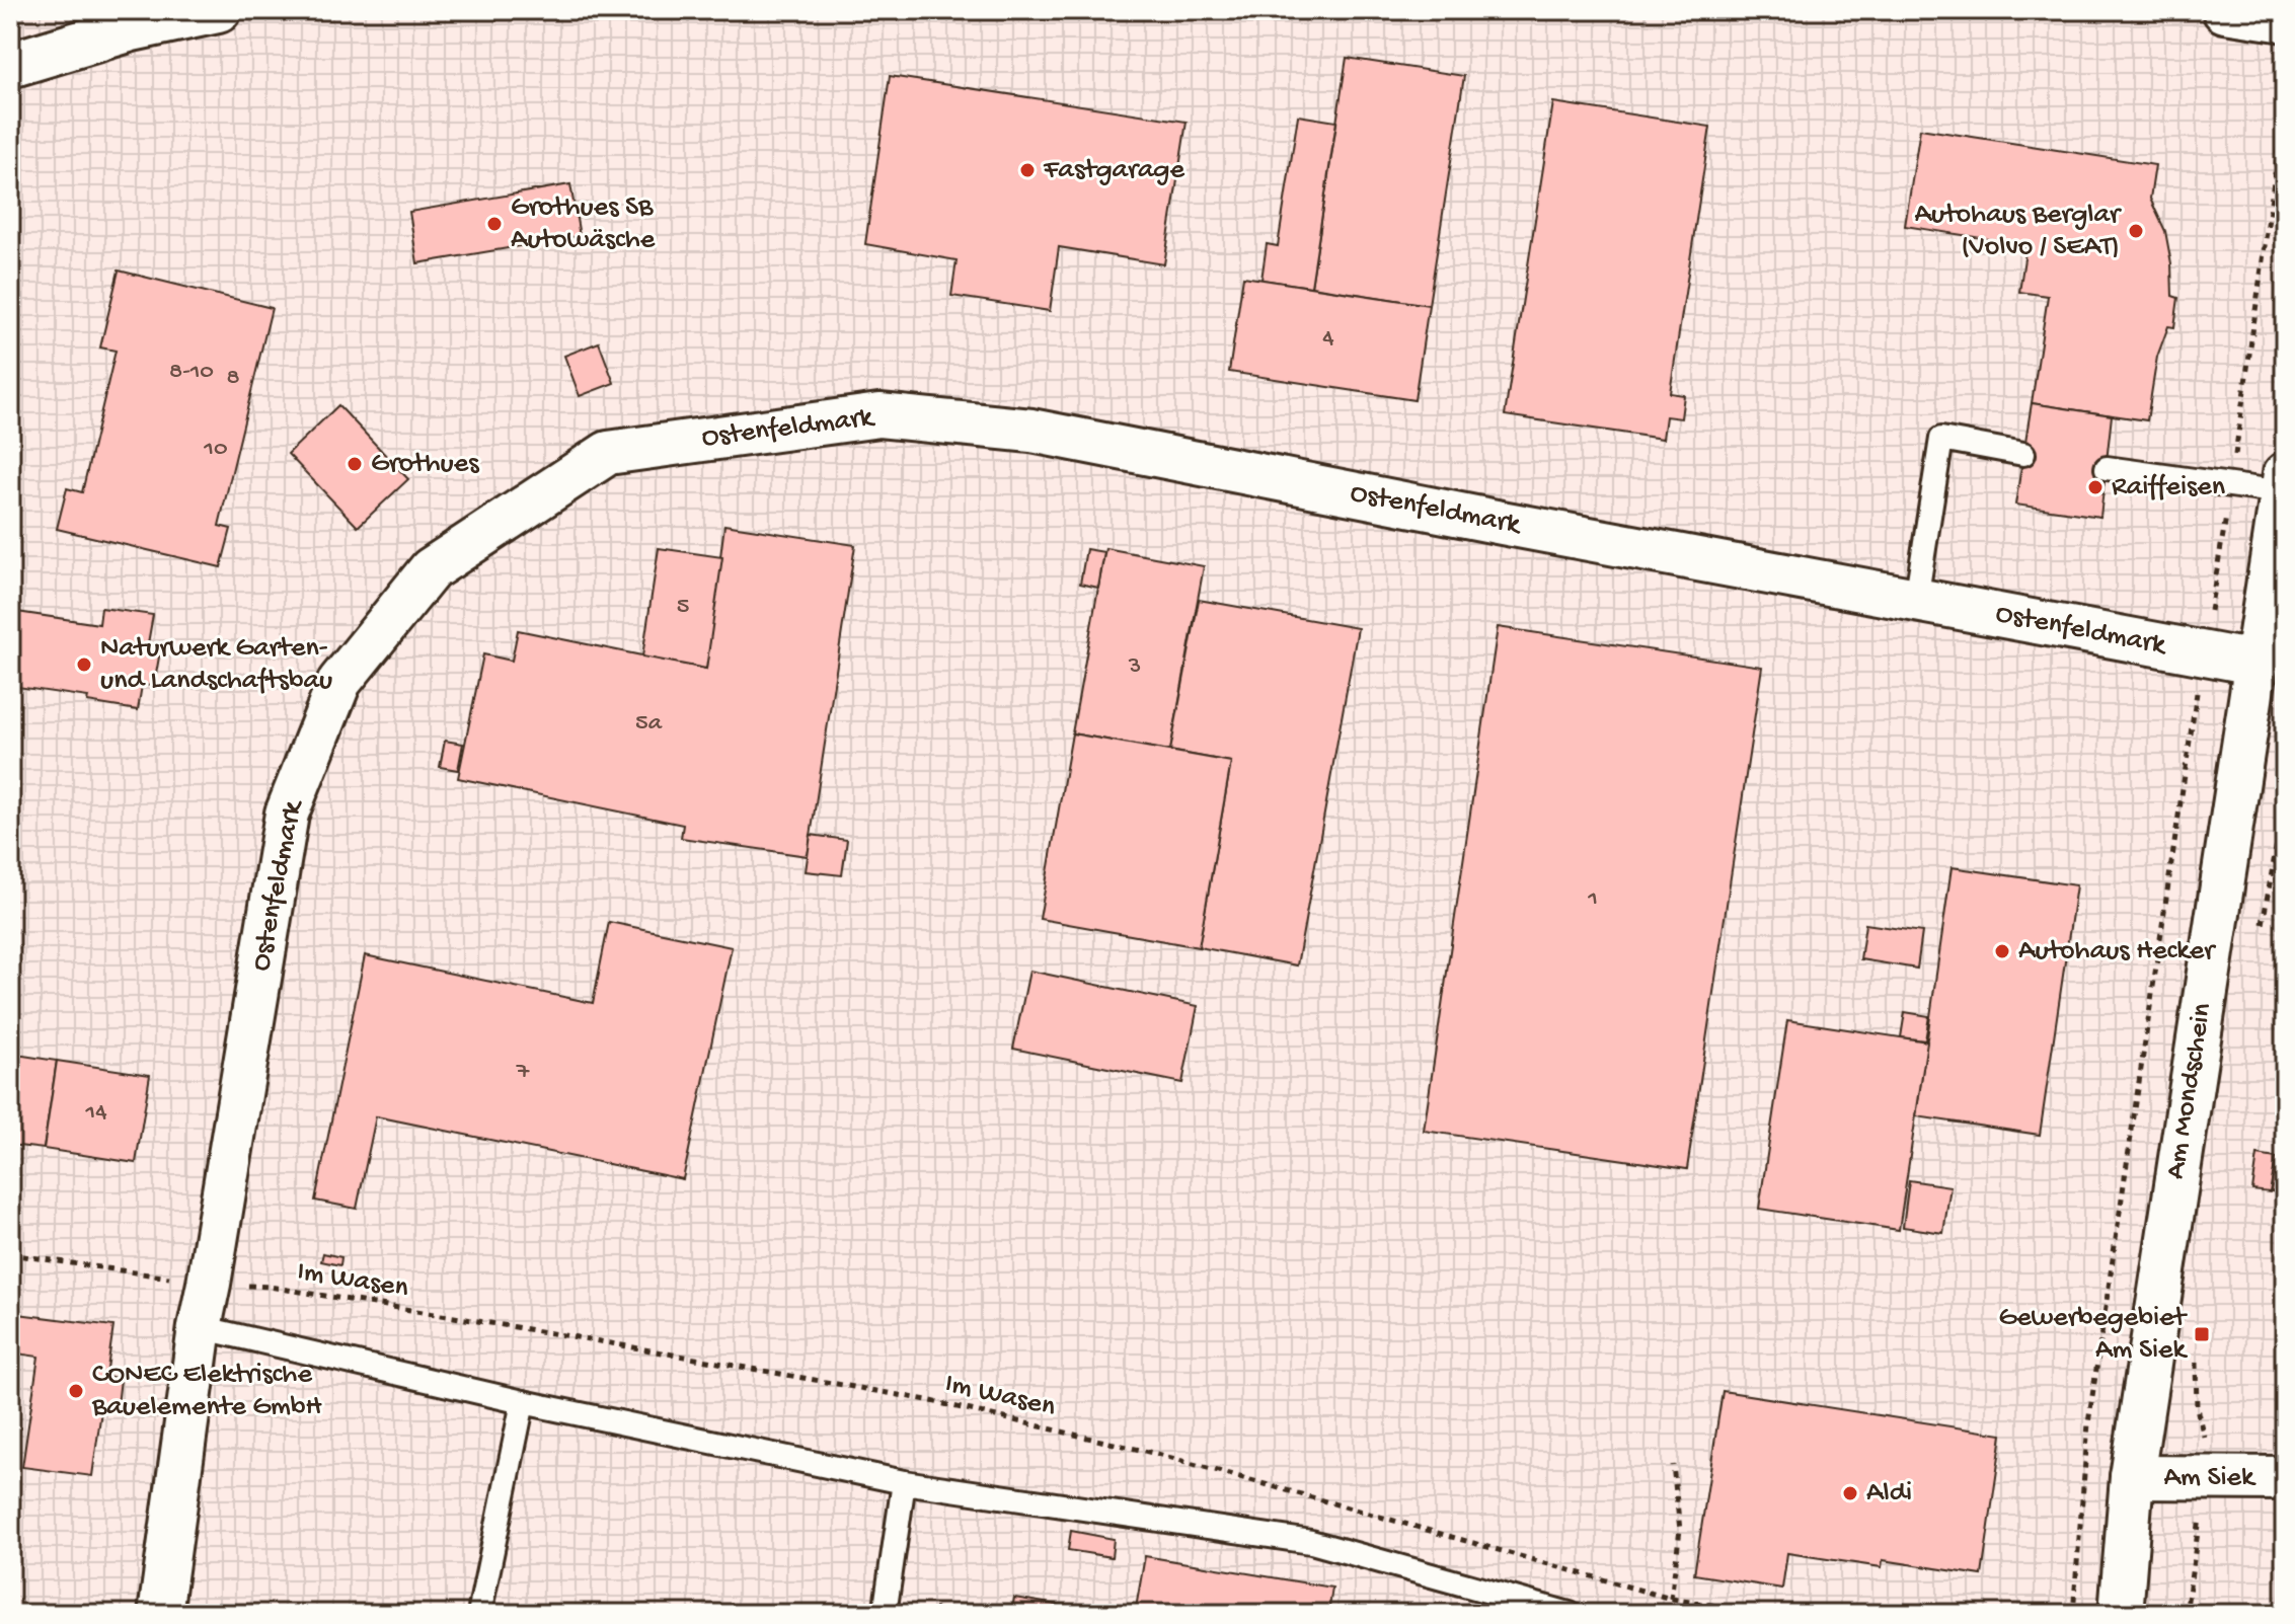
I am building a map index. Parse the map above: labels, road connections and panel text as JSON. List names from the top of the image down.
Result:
{
  "streets": {
    "street": ["Ostenfeldmark", "Am Mondschein", "Am Siek"],
    "path": ["Im Wasen"]
  },
  "crossings": [
    ["Ostenfeldmark", "Am Mondschein"],
    ["Ostenfeldmark", "Im Wasen"],
    ["Am Mondschein", "Am Siek"]
  ],
  "places": {
    "other": [
      "Fastgarage",
      "Grothues SB Autowäsche",
      "Autohaus Berglar (Volvo / SEAT)",
      "Grothues",
      "Raiffeisen",
      "Naturwerk Garten- und Landschaftsbau",
      "Autohaus Hecker",
      "CONEC Elektrische Bauelemente GmbH",
      "Aldi"
    ],
    "transit": ["Gewerbegebiet Am Siek"]
  },
  "house_numbers": [
    "4",
    "8-10",
    "8",
    "10",
    "5",
    "3",
    "5a",
    "1",
    "7",
    "14"
  ]
}
